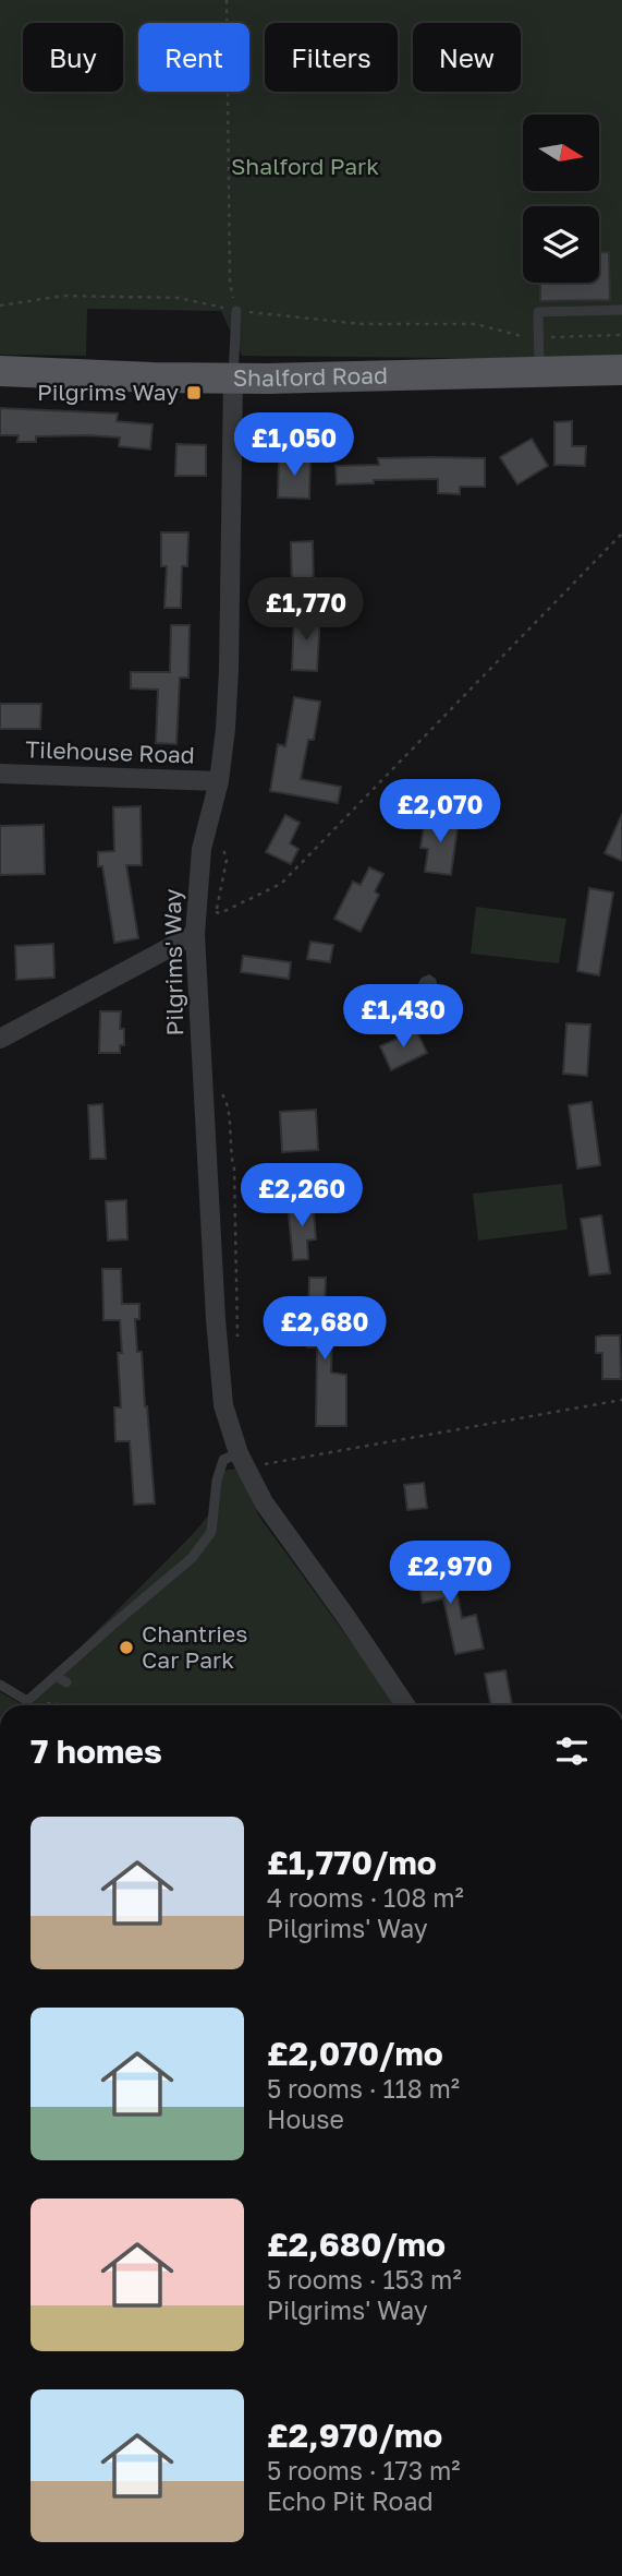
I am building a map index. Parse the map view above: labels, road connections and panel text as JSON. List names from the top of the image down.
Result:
{
  "streets": {
    "main road": ["Shalford Road"],
    "street": ["Tilehouse Road", "Pilgrims' Way"]
  },
  "crossings": [
    ["Shalford Road", "Pilgrims' Way"],
    ["Tilehouse Road", "Pilgrims' Way"]
  ],
  "parks": ["Shalford Park"],
  "places": {
    "transit": ["Pilgrims Way"],
    "other": ["Chantries Car Park"]
  },
  "north": "right",
  "page": {
    "chip": [
      "Buy",
      "Rent",
      "Filters",
      "New"
    ],
    "price": [
      "£1,050",
      "£1,770",
      "£2,070",
      "£1,430",
      "£2,260",
      "£2,680",
      "£2,970"
    ],
    "heading": "7 homes",
    "list": [
      {
        "name": "£1,770/mo",
        "note": "4 rooms · 108 m² · Pilgrims' Way"
      },
      {
        "name": "£2,070/mo",
        "note": "5 rooms · 118 m² · House"
      },
      {
        "name": "£2,680/mo",
        "note": "5 rooms · 153 m² · Pilgrims' Way"
      },
      {
        "name": "£2,970/mo",
        "note": "5 rooms · 173 m² · Echo Pit Road"
      }
    ]
  }
}
